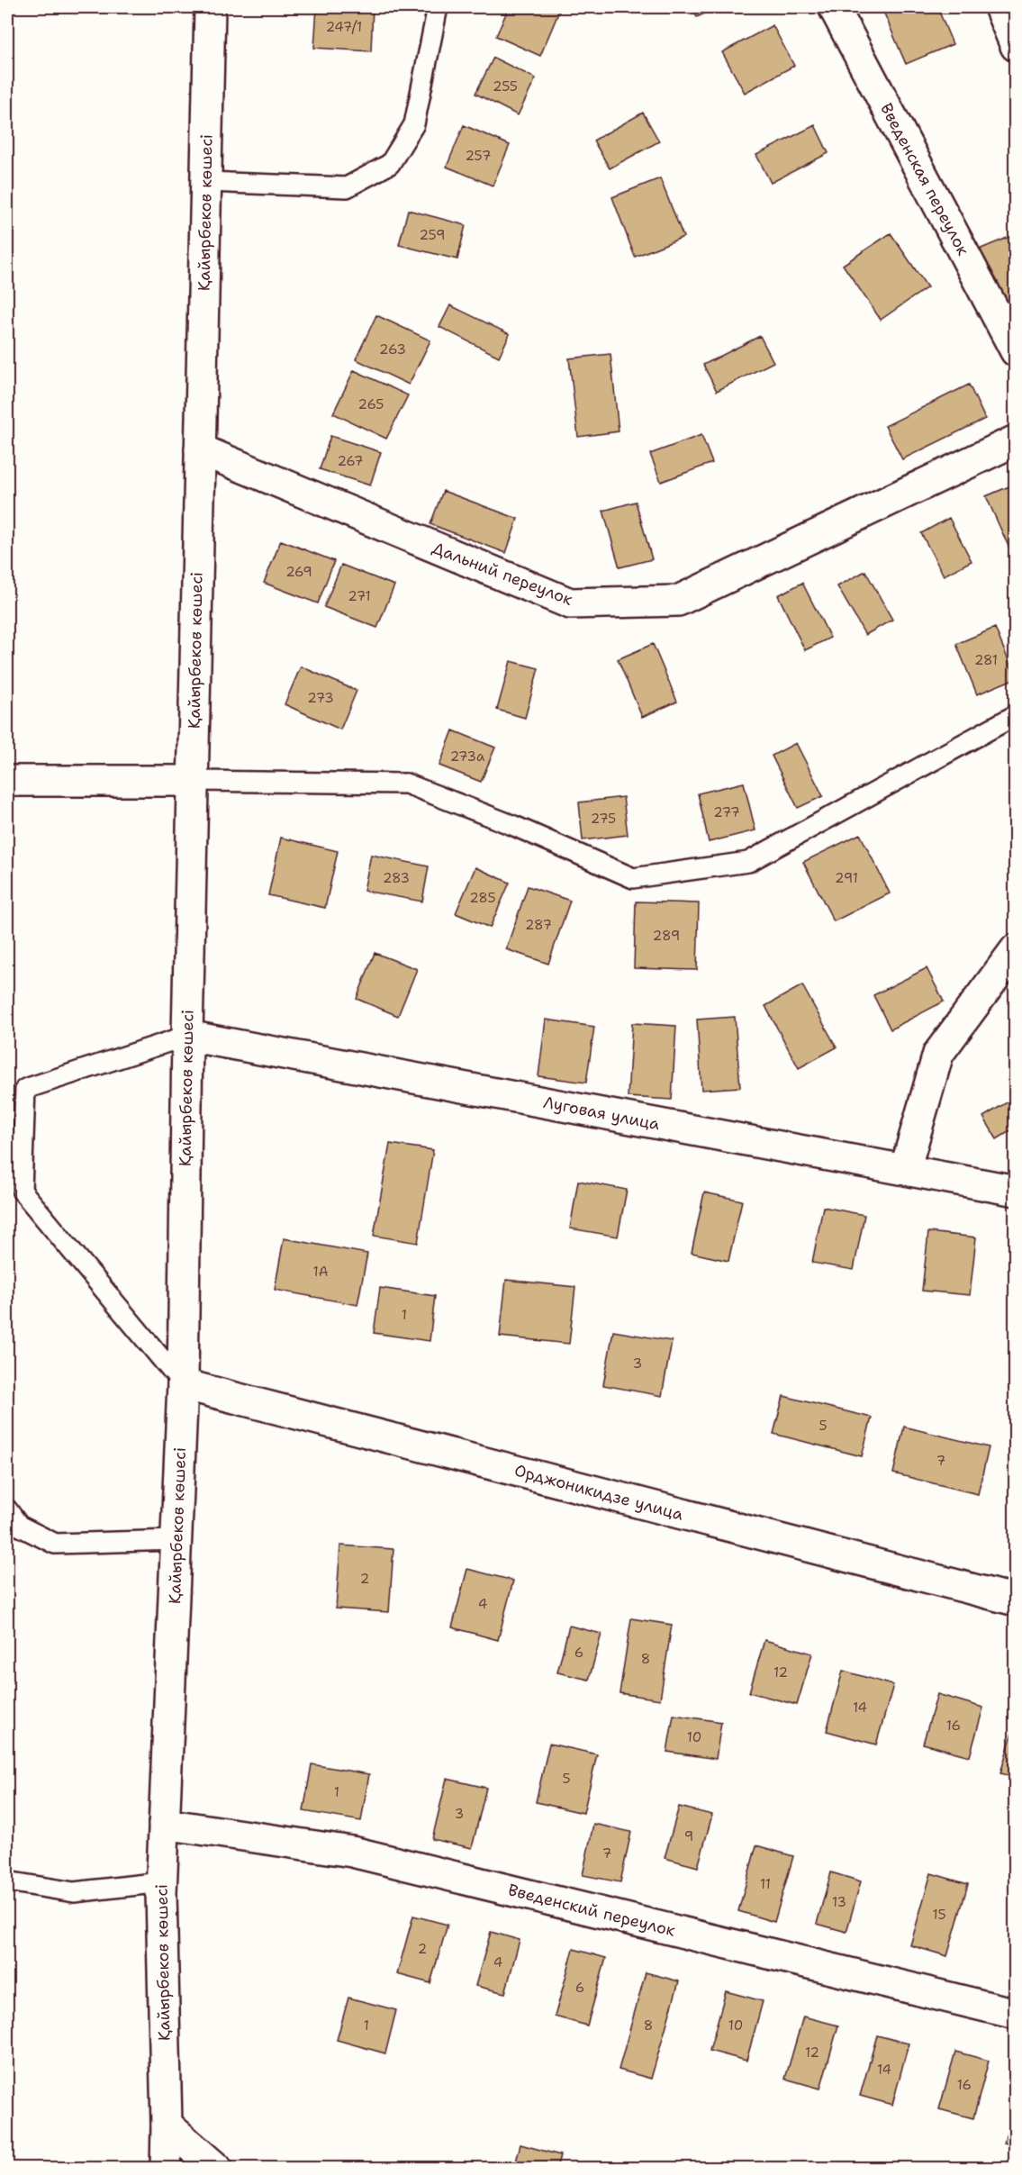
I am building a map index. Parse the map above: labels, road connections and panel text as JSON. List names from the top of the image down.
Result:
{
  "streets": {
    "street": [
      "Введенская переулок",
      "Қайырбеков көшесі",
      "Дальний переулок",
      "Луговая улица",
      "Орджоникидзе улица",
      "Введенский переулок"
    ]
  },
  "crossings": [
    ["Қайырбеков көшесі", "Дальний переулок"],
    ["Қайырбеков көшесі", "Луговая улица"],
    ["Қайырбеков көшесі", "Орджоникидзе улица"],
    ["Қайырбеков көшесі", "Введенский переулок"]
  ],
  "house_numbers": [
    "247/1",
    "255",
    "257",
    "259",
    "263",
    "265",
    "267",
    "269",
    "271",
    "281",
    "273",
    "273а",
    "277",
    "275",
    "283",
    "291",
    "285",
    "287",
    "289",
    "1А",
    "1",
    "3",
    "5",
    "7",
    "2",
    "4",
    "6",
    "8",
    "12",
    "14",
    "16",
    "10",
    "5",
    "1",
    "3",
    "9",
    "7",
    "11",
    "13",
    "15",
    "2",
    "4",
    "6",
    "1",
    "8",
    "10",
    "12",
    "14",
    "16"
  ]
}
